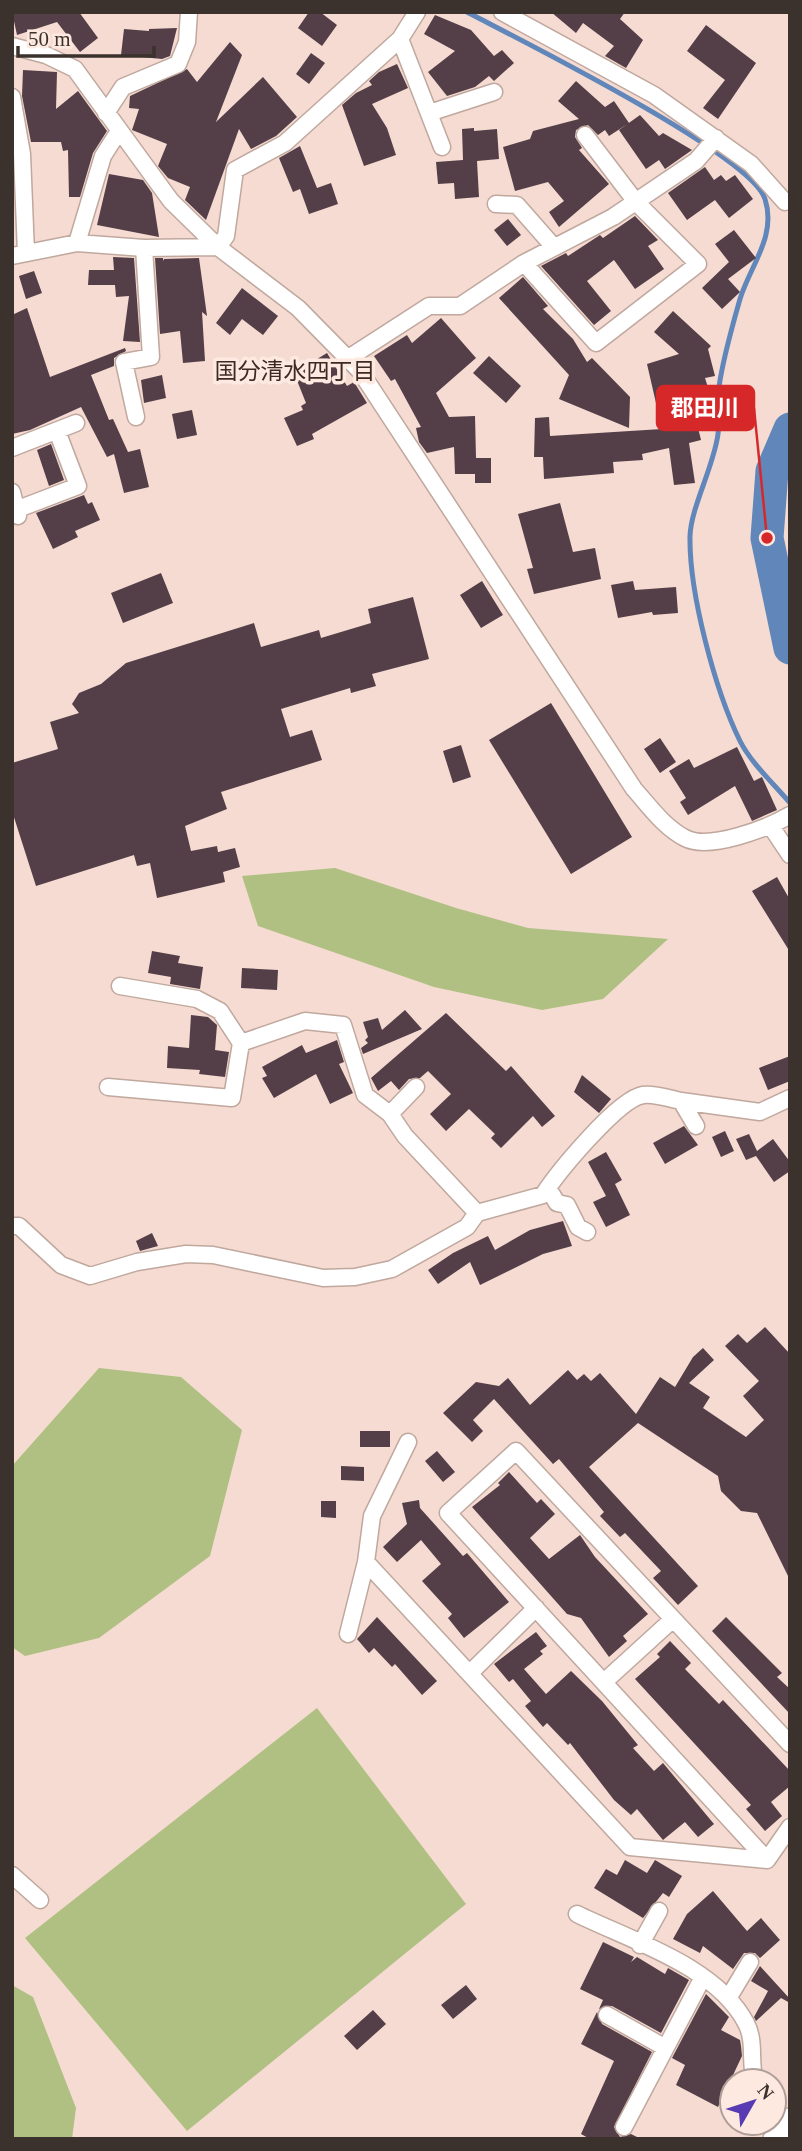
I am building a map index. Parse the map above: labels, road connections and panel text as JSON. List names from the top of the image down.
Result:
{
  "districts": ["国分清水四丁目"],
  "places": ["郡田川"],
  "scale_bar": "50 m",
  "north": "top right"
}
